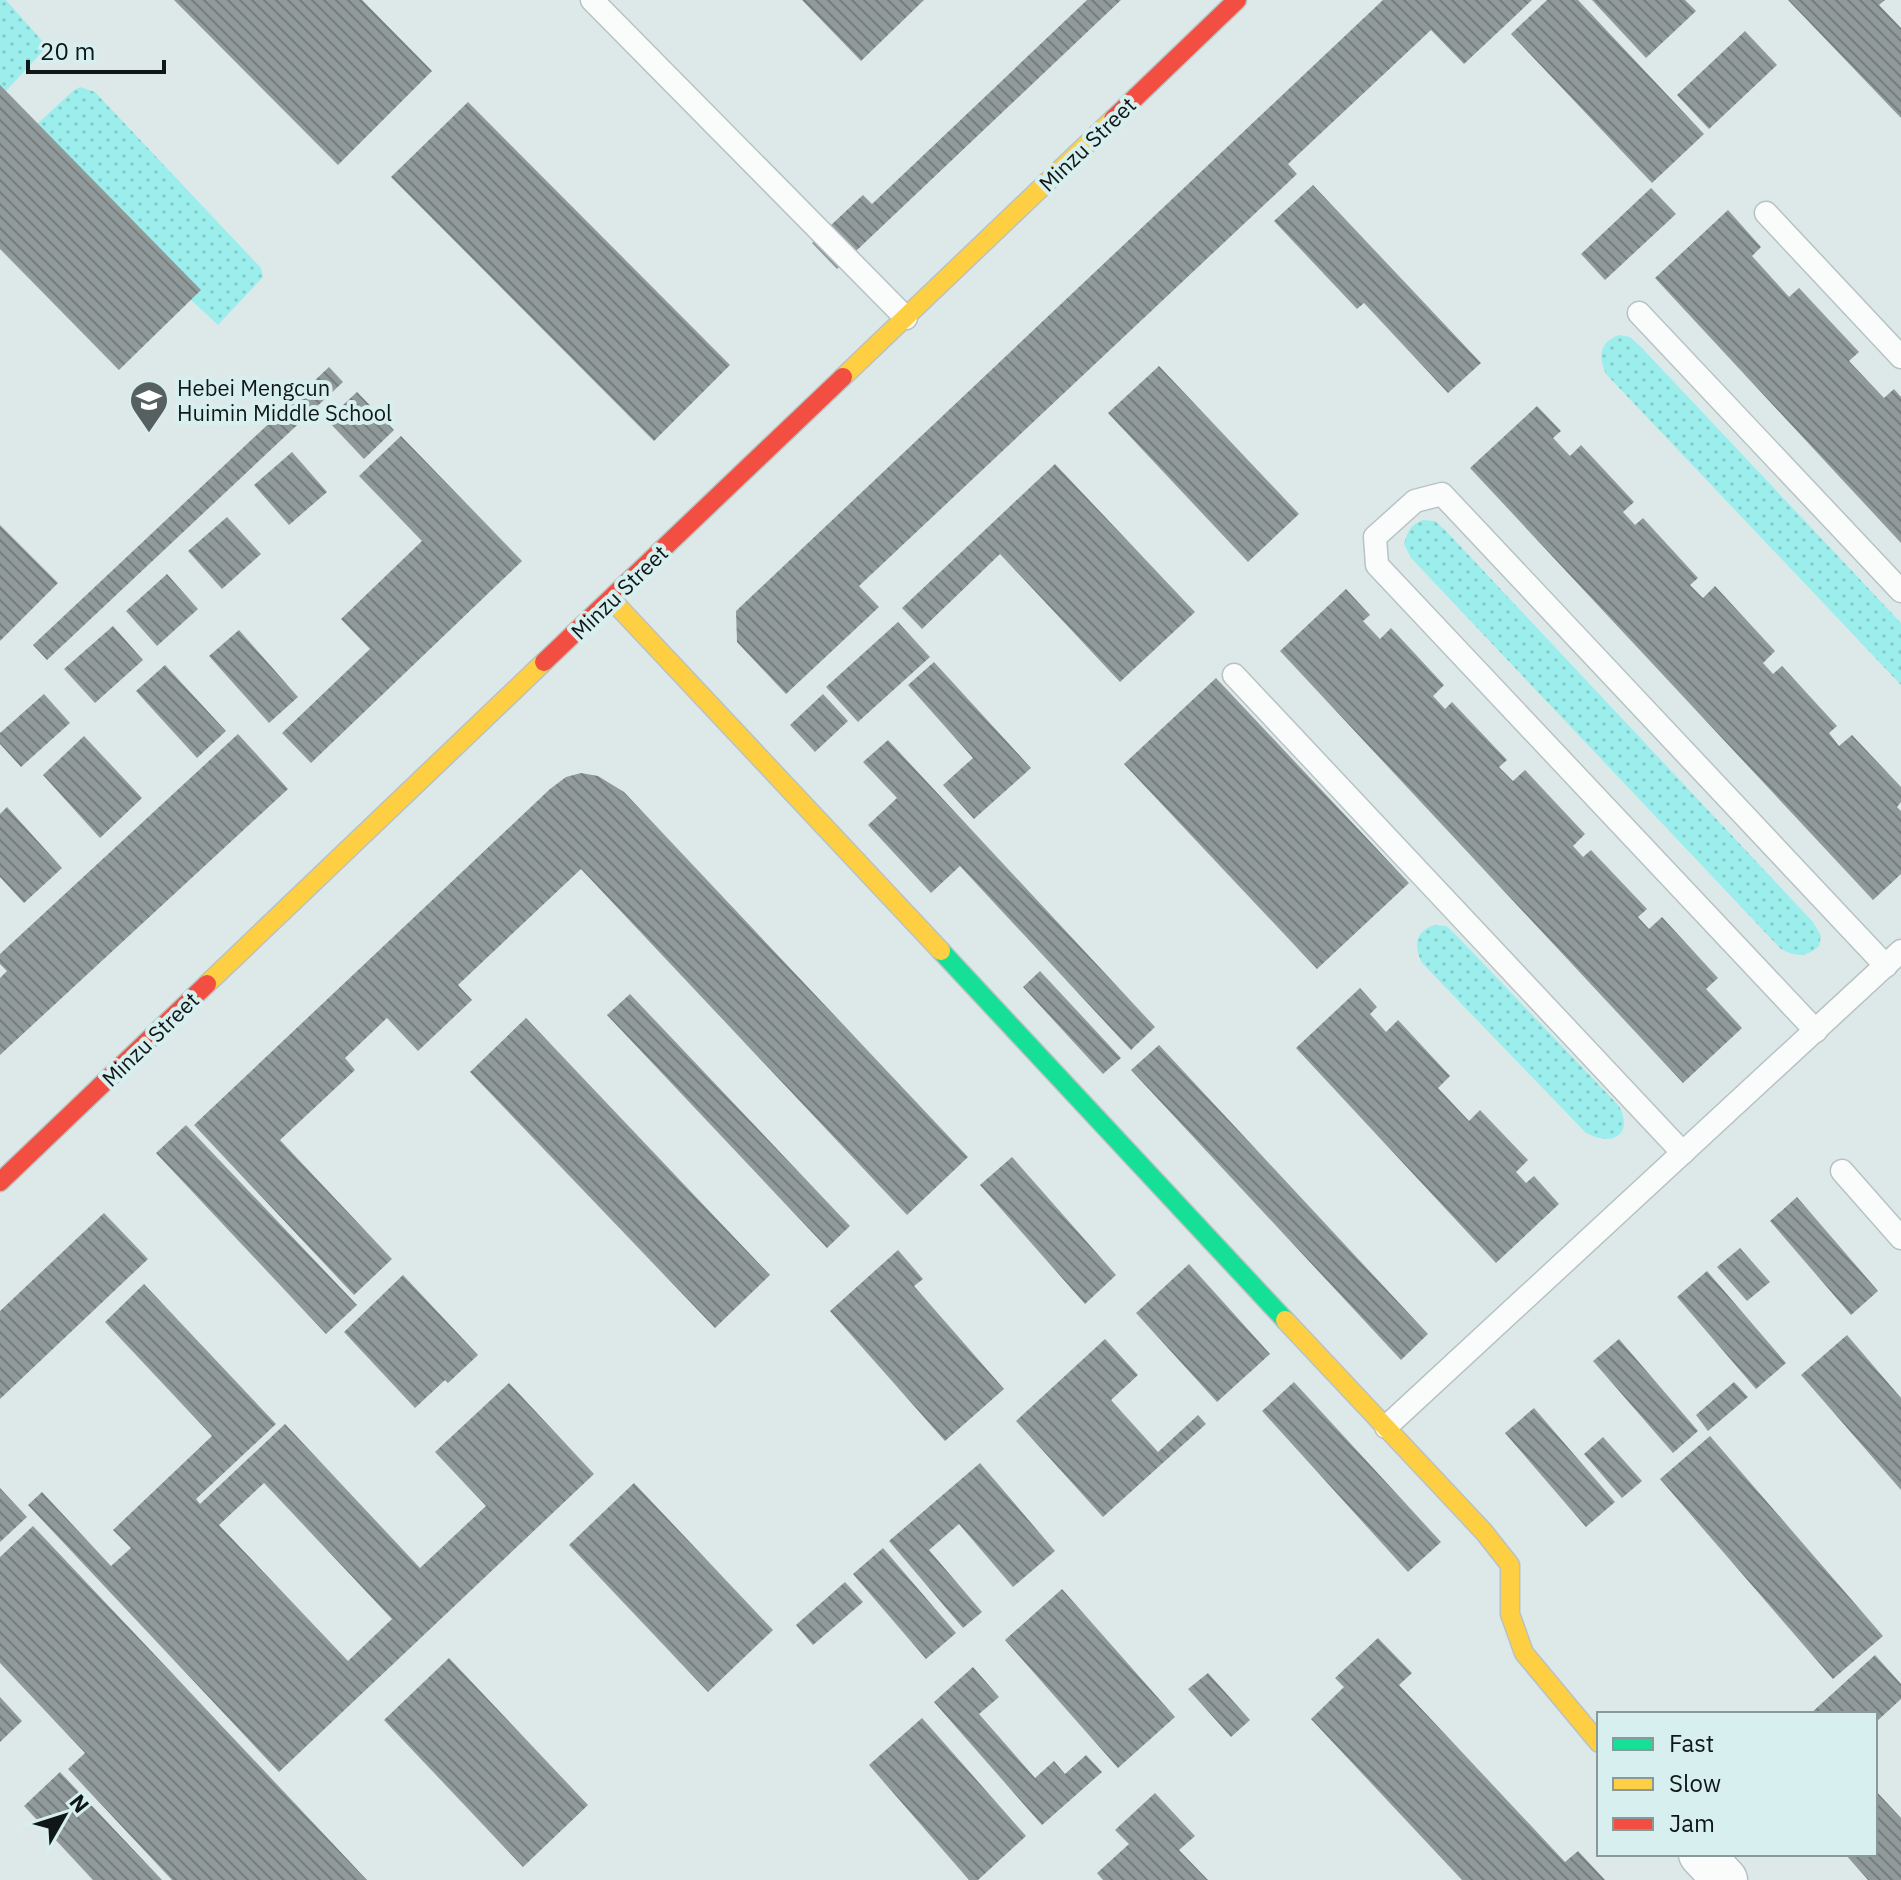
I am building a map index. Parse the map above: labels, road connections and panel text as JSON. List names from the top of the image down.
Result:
{
  "streets": {
    "main road": ["Minzu Street"]
  },
  "places": {
    "school or university": ["Hebei Mengcun Huimin Middle School"]
  },
  "legend": ["Fast", "Slow", "Jam"],
  "scale_bar": "20 m",
  "north": "top right"
}
